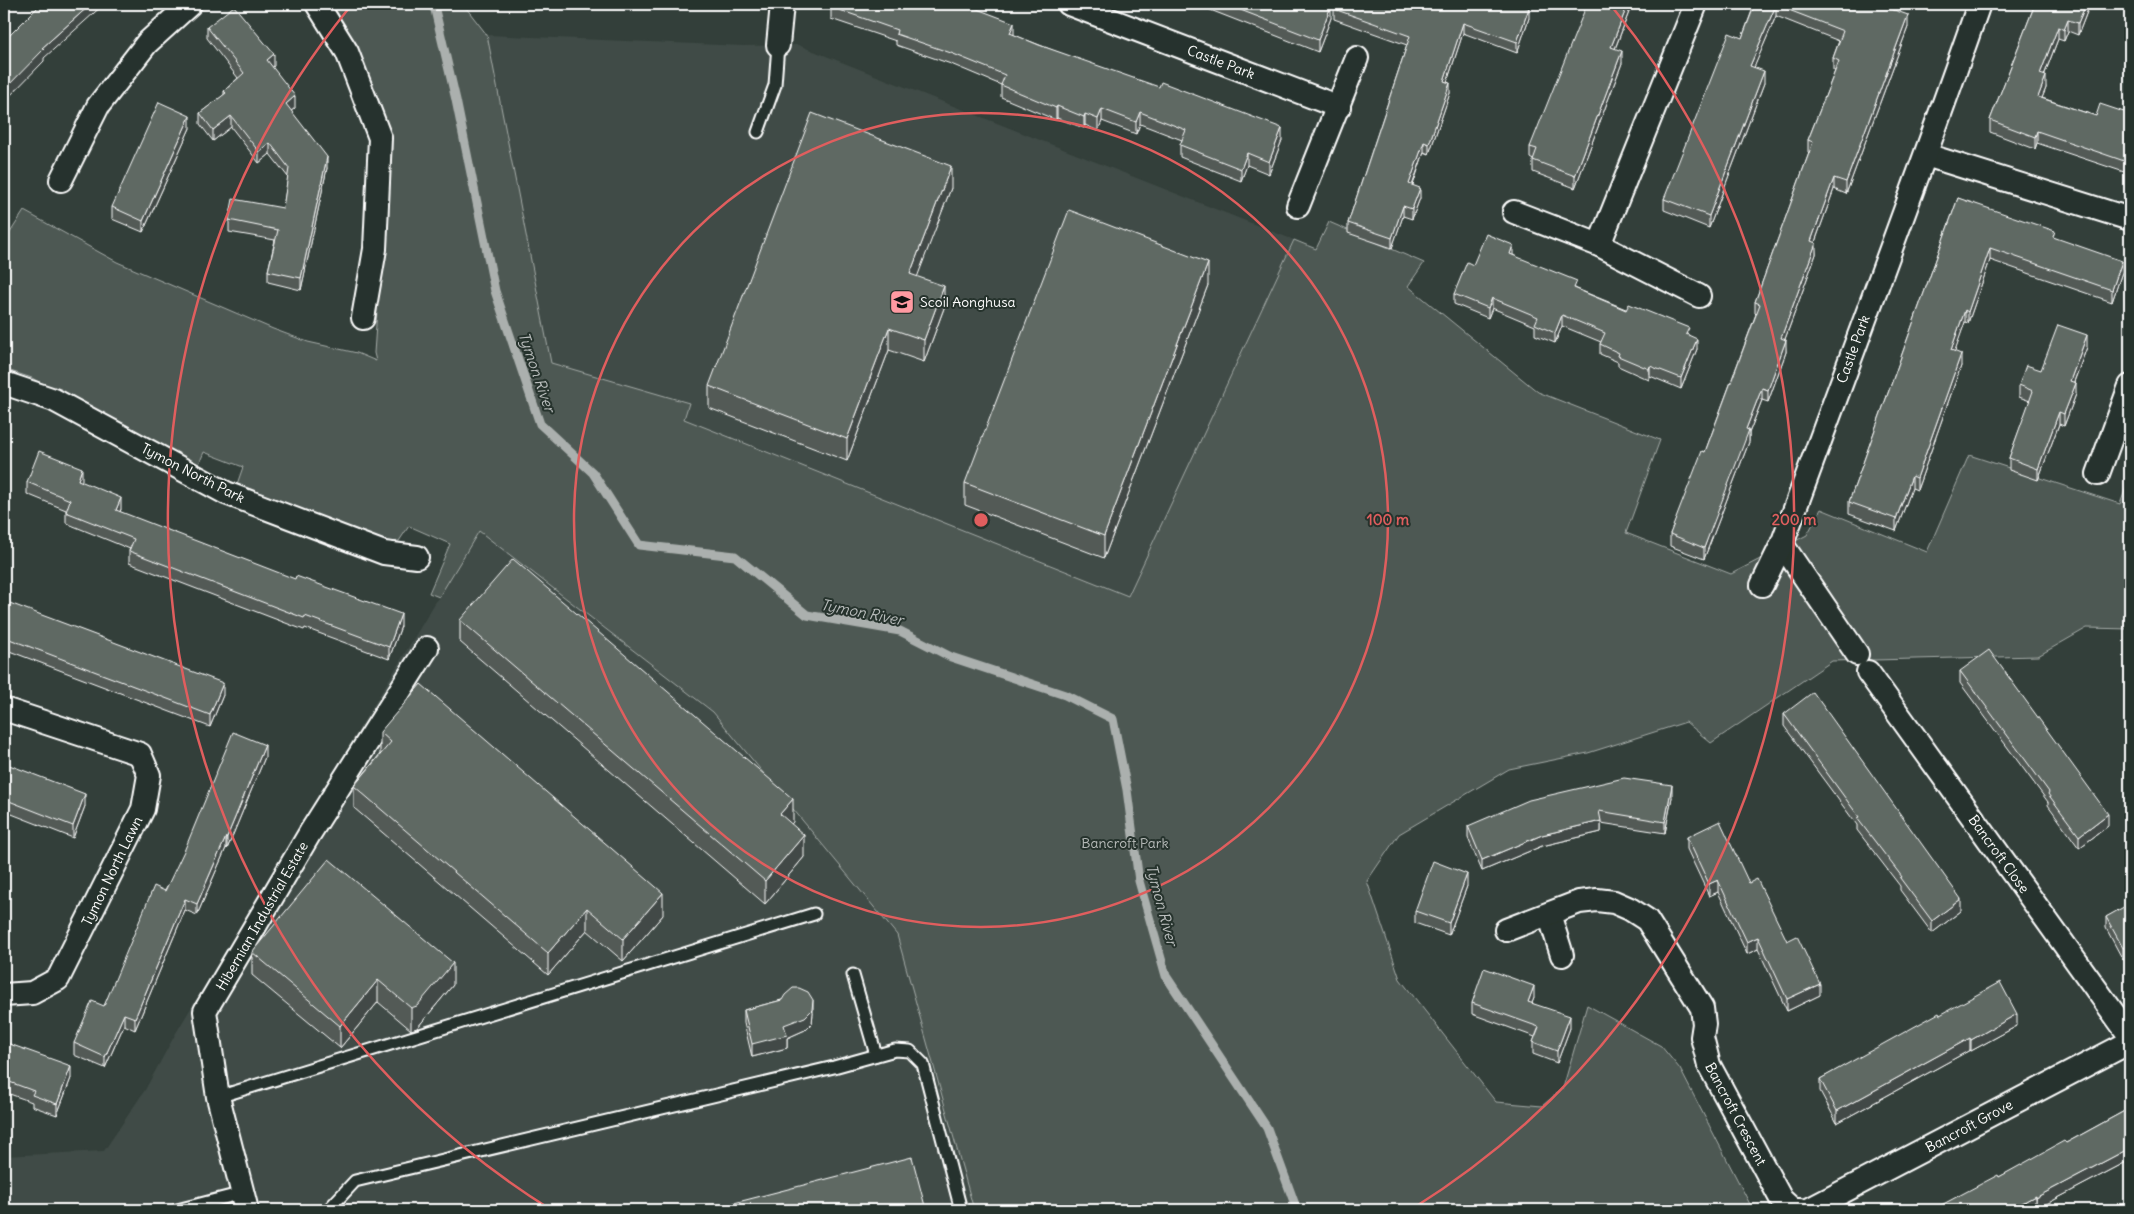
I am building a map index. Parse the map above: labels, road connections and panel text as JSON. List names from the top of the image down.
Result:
{
  "streets": {
    "street": [
      "Castle Park",
      "Tymon North Park",
      "Bancroft Close",
      "Tymon North Lawn",
      "Hibernian Industrial Estate",
      "Bancroft Crescent",
      "Bancroft Grove"
    ]
  },
  "crossings": [
    ["Castle Park", "Bancroft Close"]
  ],
  "water": ["Tymon River"],
  "parks": ["Bancroft Park"],
  "places": {
    "school or university": ["Scoil Aonghusa"]
  },
  "rings": ["100 m", "200 m"]
}
